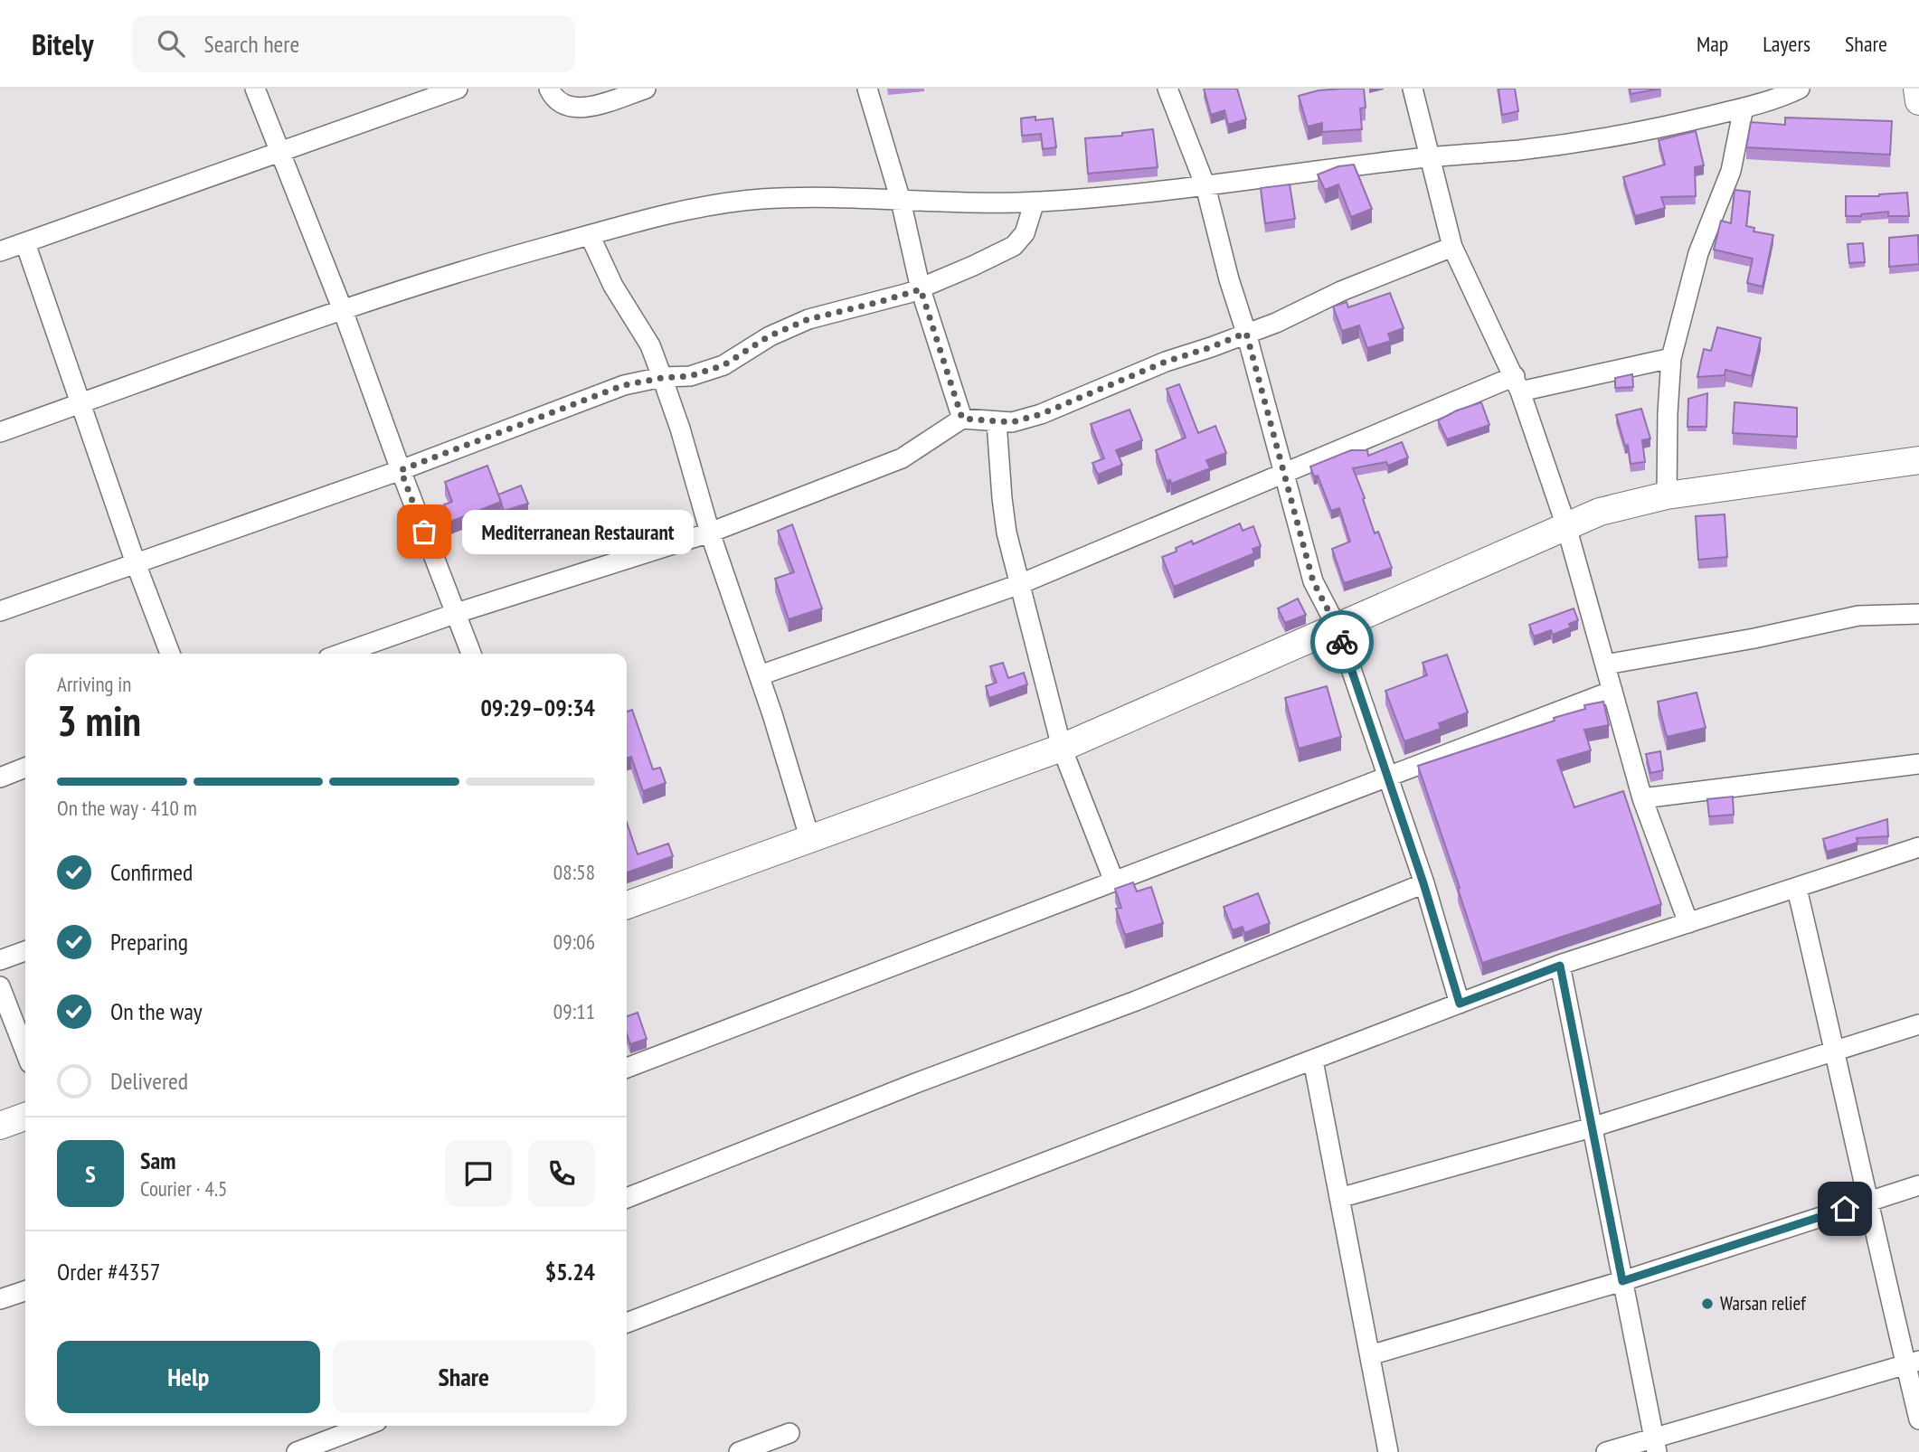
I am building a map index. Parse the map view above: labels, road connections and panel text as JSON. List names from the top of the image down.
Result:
{
  "places": ["Mediterranean Restaurant", "Warsan relief"],
  "page": {
    "header": "Bitely",
    "search": "Search here",
    "nav": ["Map", "Layers", "Share"],
    "bubble": "Mediterranean Restaurant",
    "heading": ["3 min", "Arriving in", "09:29–09:34"],
    "panel": [
      "Sam",
      "Courier · 4.5",
      "Order #4357",
      "$5.24"
    ],
    "bar": "On the way · 410 m",
    "list": [
      ["Confirmed", "08:58"],
      ["Preparing", "09:06"],
      ["On the way", "09:11"],
      "Delivered"
    ],
    "round": "S",
    "buttons": ["Help", "Share"]
  }
}
